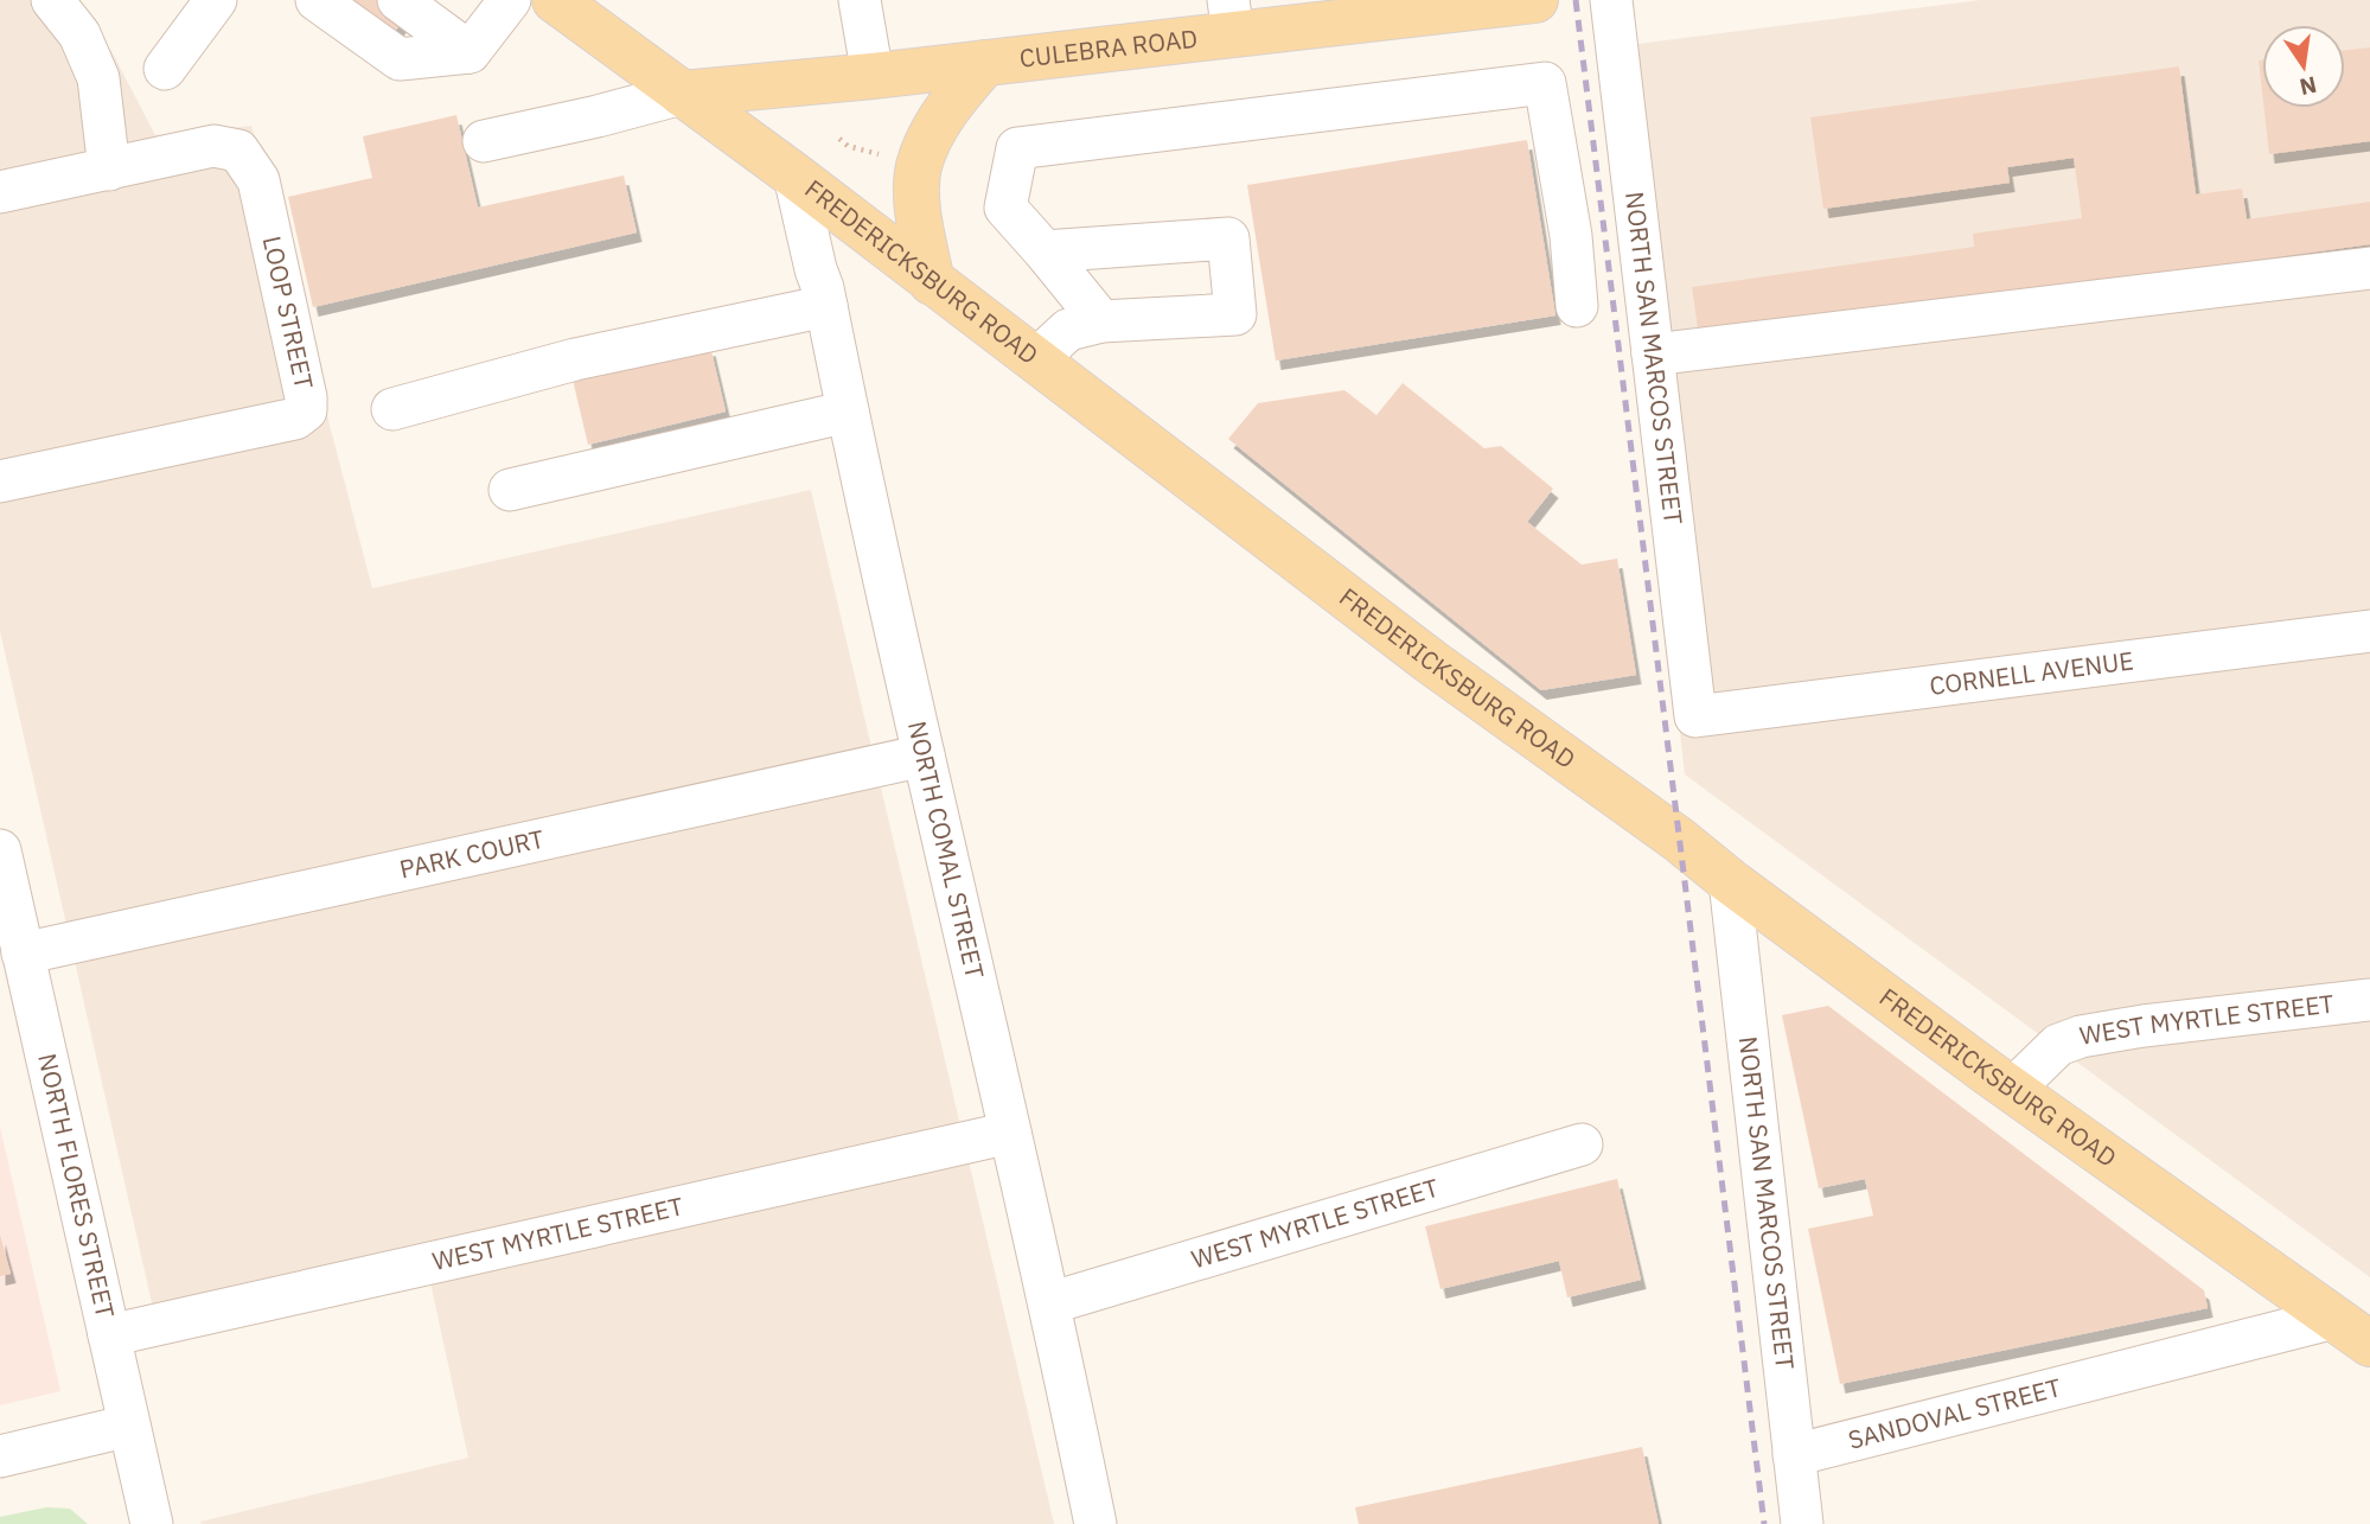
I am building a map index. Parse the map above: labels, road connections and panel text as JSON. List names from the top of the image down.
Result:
{
  "streets": {
    "main road": ["CULEBRA ROAD", "FREDERICKSBURG ROAD"],
    "street": [
      "LOOP STREET",
      "NORTH SAN MARCOS STREET",
      "CORNELL AVENUE",
      "NORTH COMAL STREET",
      "PARK COURT",
      "WEST MYRTLE STREET",
      "NORTH FLORES STREET",
      "SANDOVAL STREET"
    ]
  },
  "crossings": [
    ["CULEBRA ROAD", "FREDERICKSBURG ROAD"],
    ["FREDERICKSBURG ROAD", "NORTH SAN MARCOS STREET"],
    ["FREDERICKSBURG ROAD", "NORTH COMAL STREET"],
    ["FREDERICKSBURG ROAD", "WEST MYRTLE STREET"],
    ["FREDERICKSBURG ROAD", "SANDOVAL STREET"],
    ["NORTH SAN MARCOS STREET", "CORNELL AVENUE"],
    ["NORTH SAN MARCOS STREET", "SANDOVAL STREET"],
    ["NORTH COMAL STREET", "PARK COURT"],
    ["NORTH COMAL STREET", "WEST MYRTLE STREET"],
    ["PARK COURT", "NORTH FLORES STREET"],
    ["WEST MYRTLE STREET", "NORTH FLORES STREET"]
  ],
  "north": "bottom"
}
